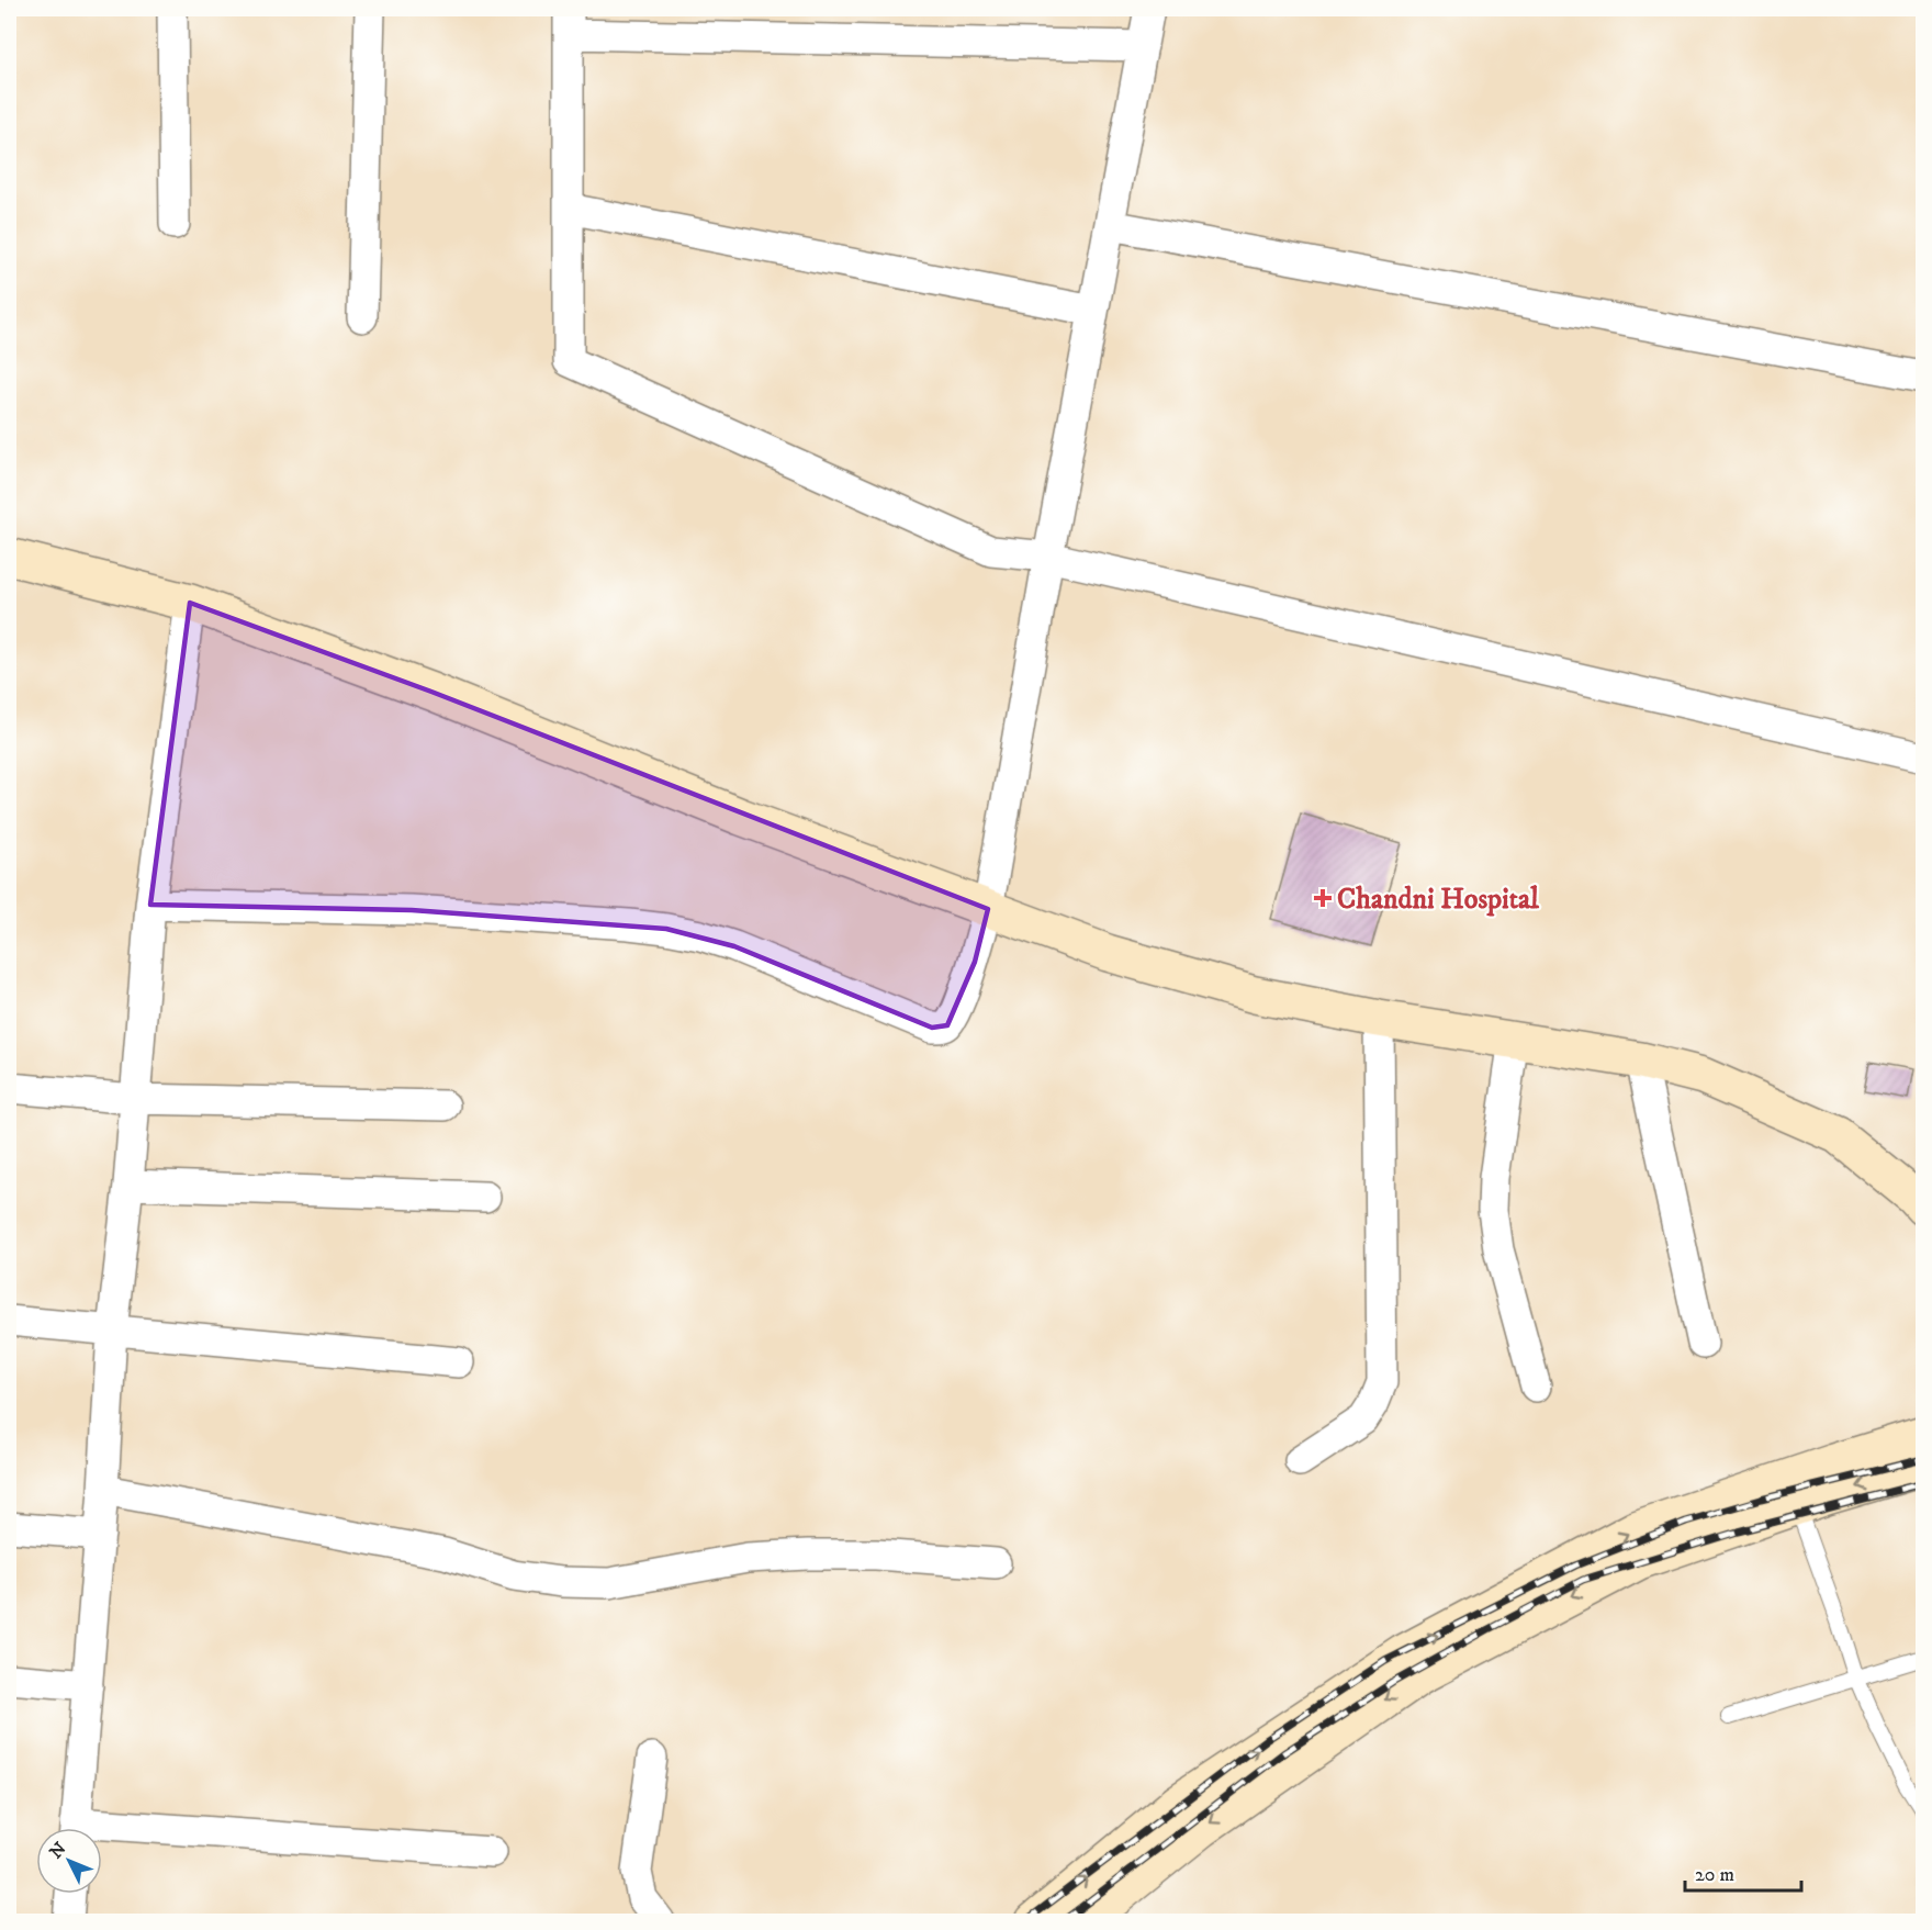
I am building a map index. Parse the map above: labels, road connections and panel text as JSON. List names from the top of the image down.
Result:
{
  "places": {
    "health": ["Chandni Hospital"]
  },
  "scale_bar": "20 m",
  "north": "top left"
}
